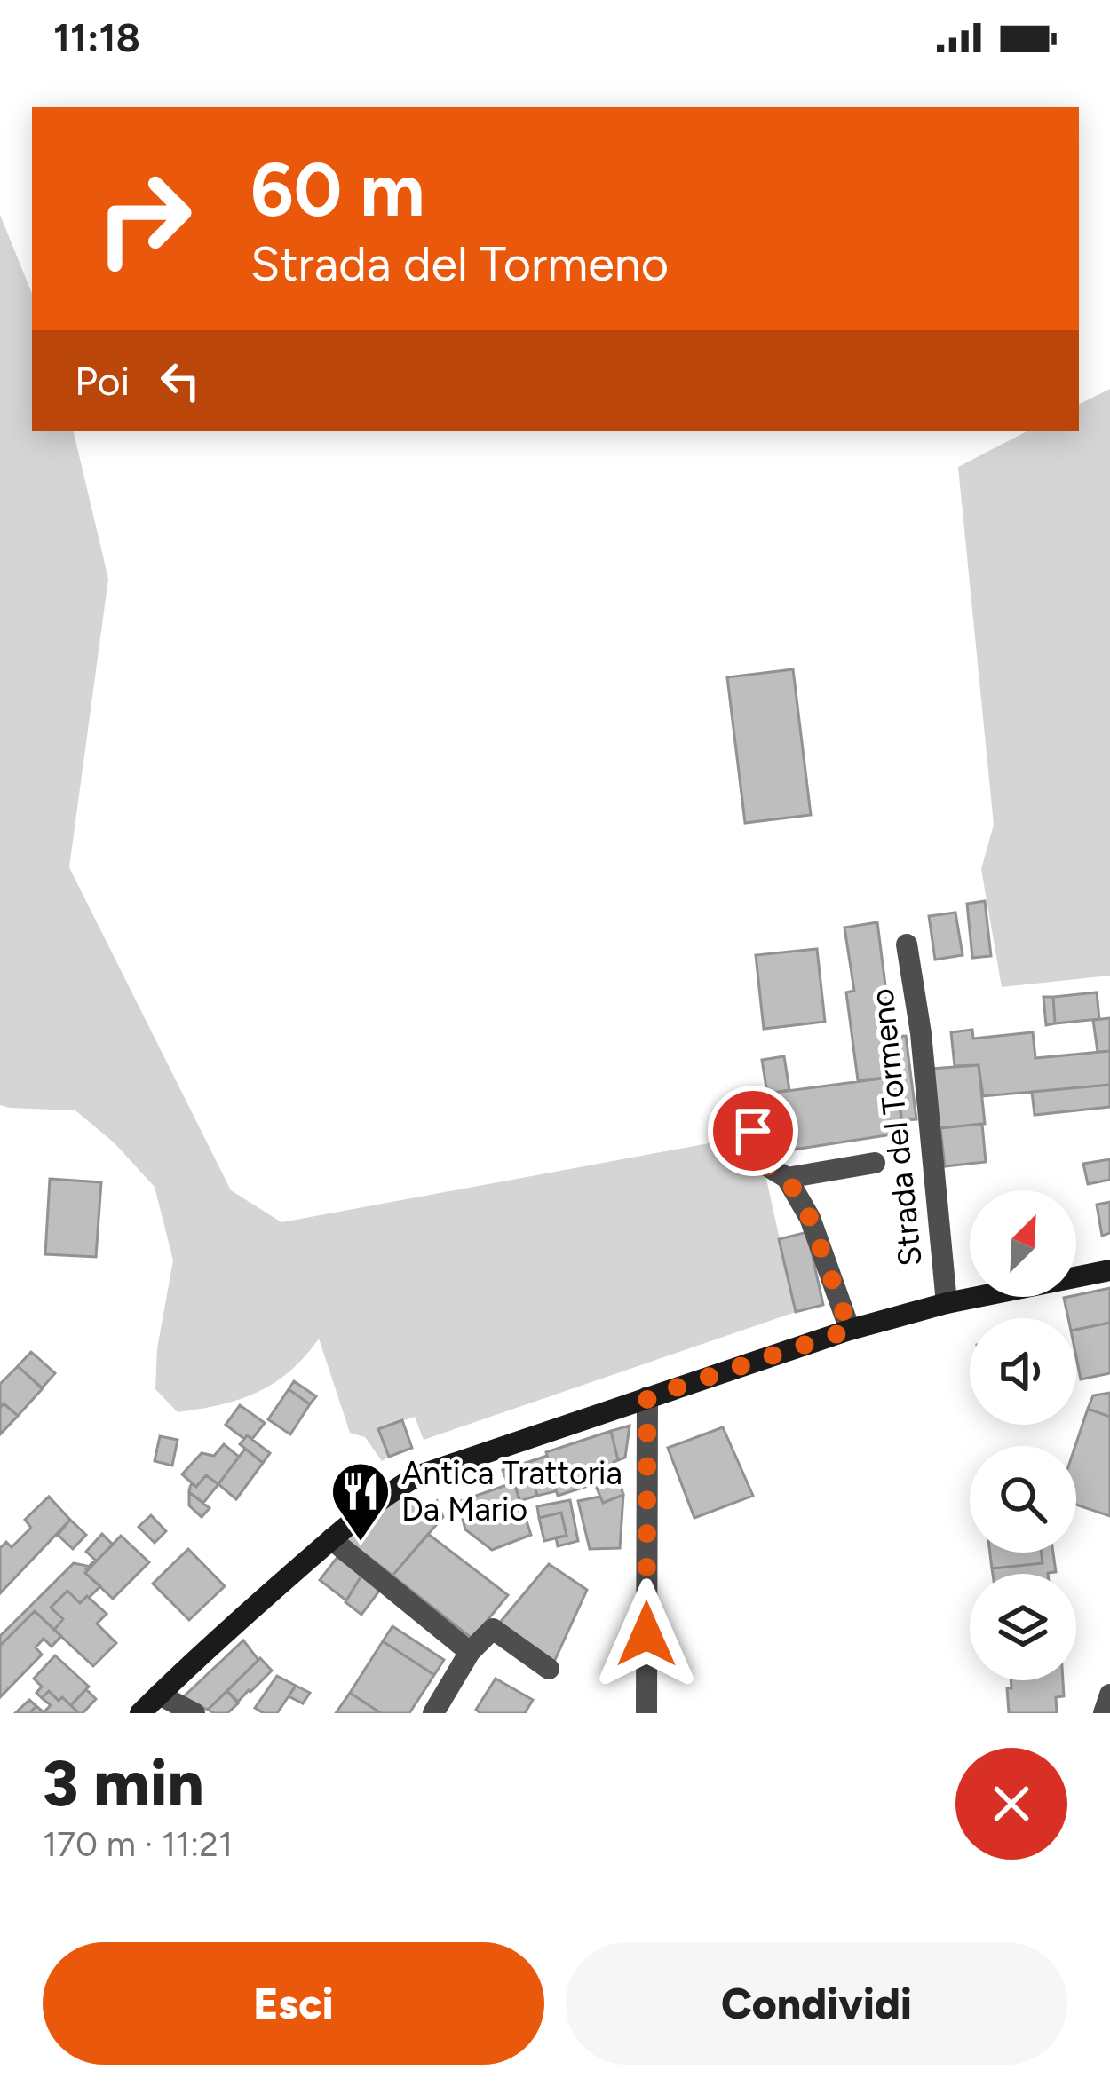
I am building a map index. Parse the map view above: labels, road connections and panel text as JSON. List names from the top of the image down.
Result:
{
  "streets": {
    "street": ["Strada del Tormeno"]
  },
  "places": {
    "restaurant": ["Antica Trattoria Da Mario"]
  },
  "north": "top right",
  "page": {
    "status": "11:18",
    "turn": ["60 m", "Strada del Tormeno"],
    "then": "Poi",
    "heading": ["3 min", "170 m · 11:21"],
    "buttons": ["Esci", "Condividi"]
  }
}
